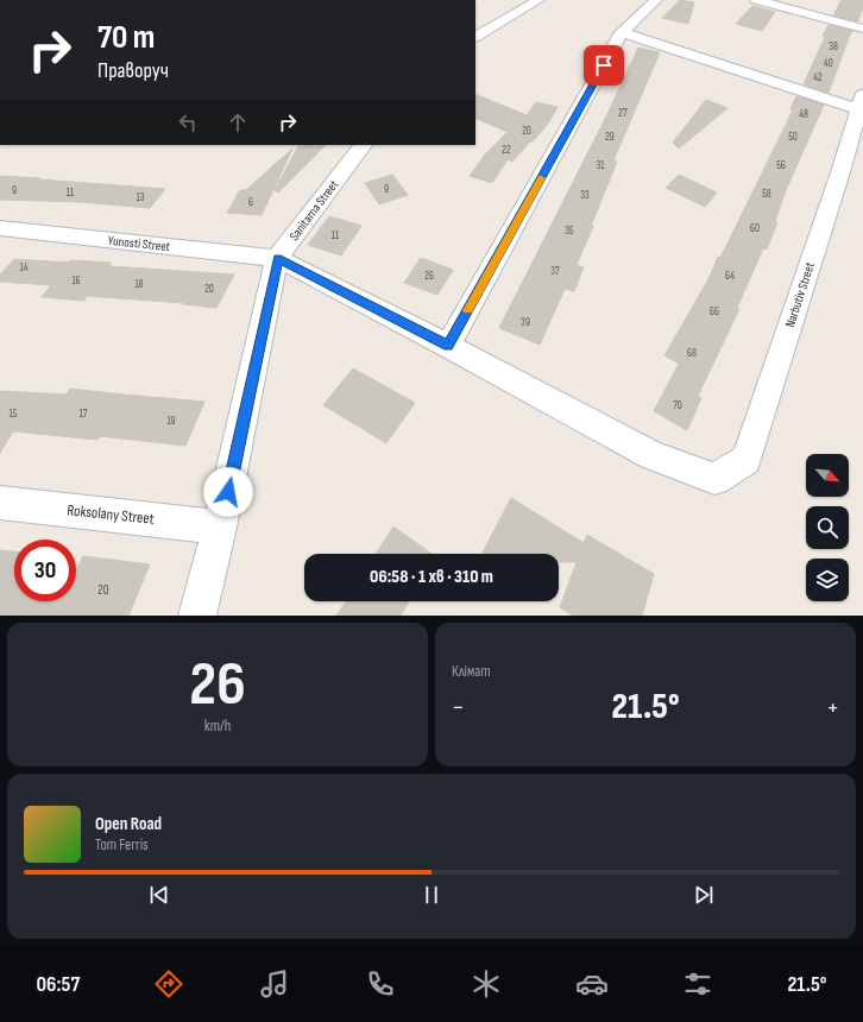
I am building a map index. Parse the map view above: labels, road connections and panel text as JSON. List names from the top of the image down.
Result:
{
  "streets": {
    "street": [
      "Sanitarna Street",
      "Yunosti Street",
      "Narbutiv Street",
      "Roksolany Street"
    ]
  },
  "crossings": [
    ["Sanitarna Street", "Yunosti Street"],
    ["Sanitarna Street", "Roksolany Street"]
  ],
  "house_numbers": [
    "38",
    "40",
    "42",
    "27",
    "48",
    "20",
    "29",
    "50",
    "22",
    "31",
    "56",
    "9",
    "9",
    "11",
    "58",
    "33",
    "13",
    "6",
    "60",
    "35",
    "11",
    "14",
    "37",
    "26",
    "64",
    "16",
    "18",
    "20",
    "66",
    "39",
    "68",
    "70",
    "15",
    "17",
    "19",
    "20"
  ],
  "north": "bottom right",
  "page": {
    "turn": ["70 m", "Праворуч"],
    "limit": "30",
    "trip": "06:58 · 1 хв · 310 m",
    "tile": [
      ["26", "km/h"],
      "Клімат"
    ],
    "heat": ["−", "21.5°", "+"],
    "song": ["Open Road", "Tom Ferris"],
    "tabs": ["06:57", "21.5°"]
  }
}
